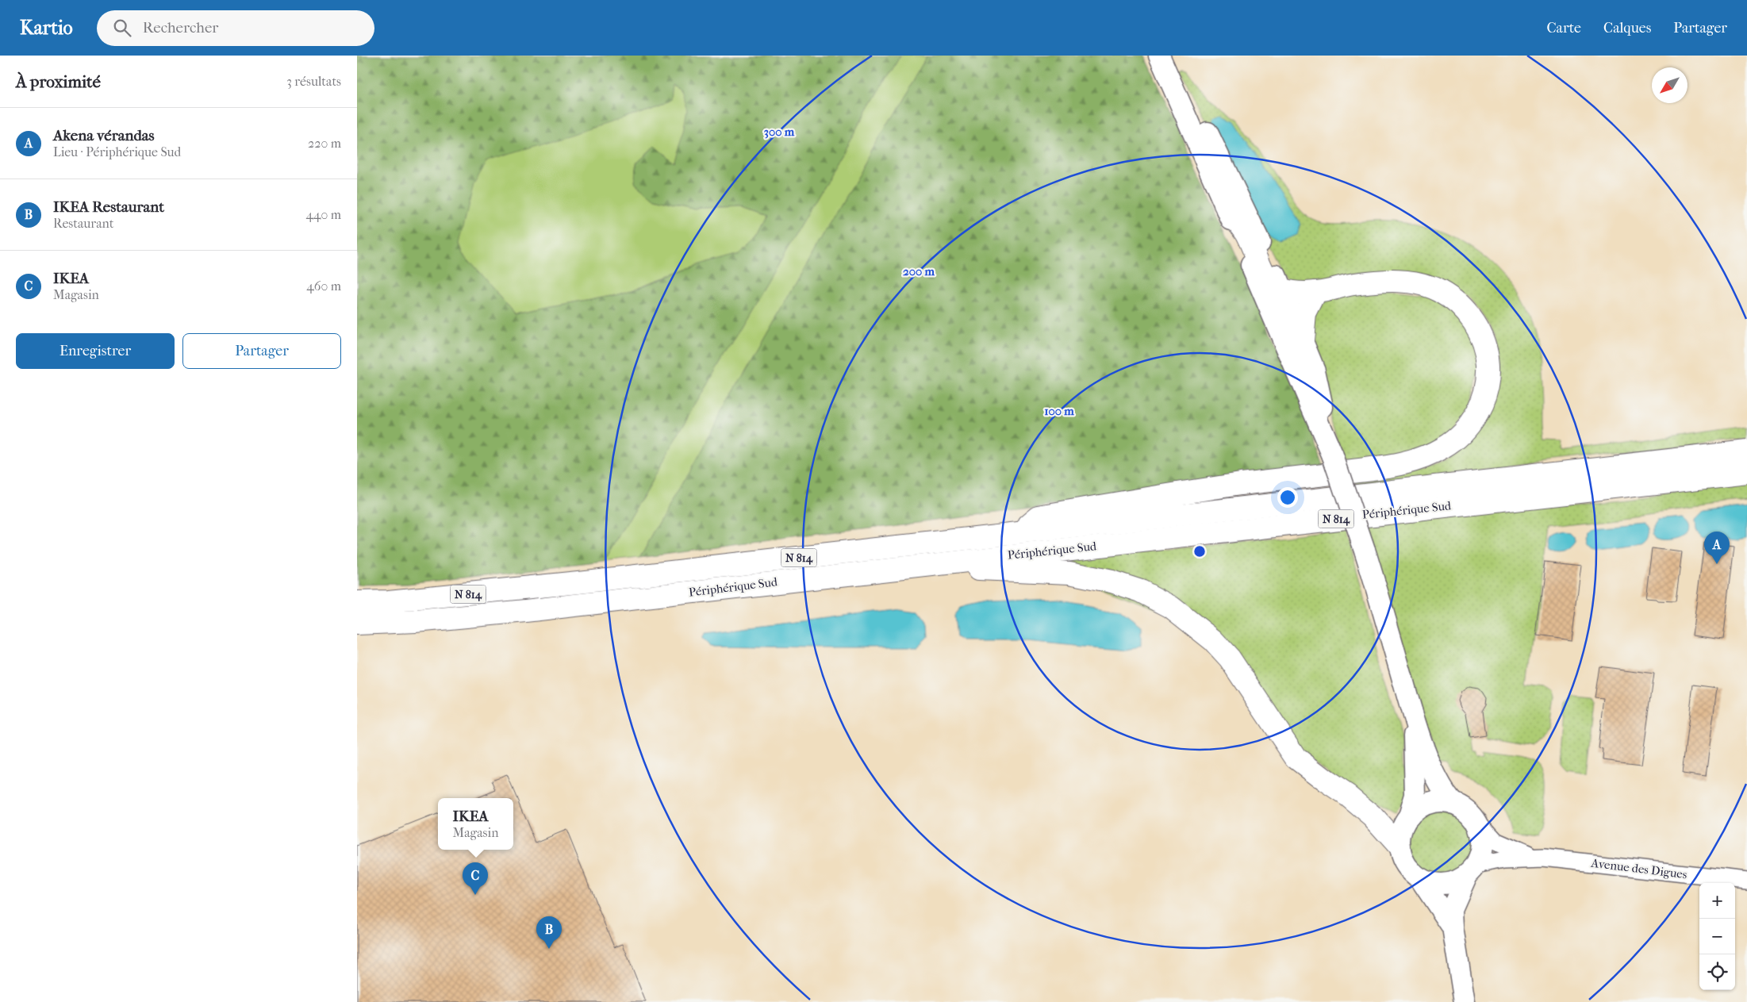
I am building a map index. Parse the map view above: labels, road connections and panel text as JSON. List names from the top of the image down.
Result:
{
  "streets": {
    "highway": ["Périphérique Sud", "N 814"],
    "street": ["Avenue des Digues"]
  },
  "crossings": [
    ["Périphérique Sud", "N 814"]
  ],
  "north": "bottom left",
  "page": {
    "header": "Kartio",
    "search": "Rechercher",
    "nav": ["Carte", "Calques", "Partager"],
    "heading": ["À proximité", "3 résultats"],
    "list": [
      {
        "mark": "A",
        "name": "Akena vérandas",
        "note": "Lieu · Périphérique Sud",
        "value": "220 m"
      },
      {
        "mark": "B",
        "name": "IKEA Restaurant",
        "note": "Restaurant",
        "value": "440 m"
      },
      {
        "mark": "C",
        "name": "IKEA",
        "note": "Magasin",
        "value": "460 m"
      }
    ],
    "buttons": ["Enregistrer", "Partager"],
    "pins": ["A", "C", "B"],
    "popup": ["IKEA", "Magasin"],
    "map_buttons": ["+", "−"]
  },
  "rings": ["300 m", "200 m", "100 m"]
}
